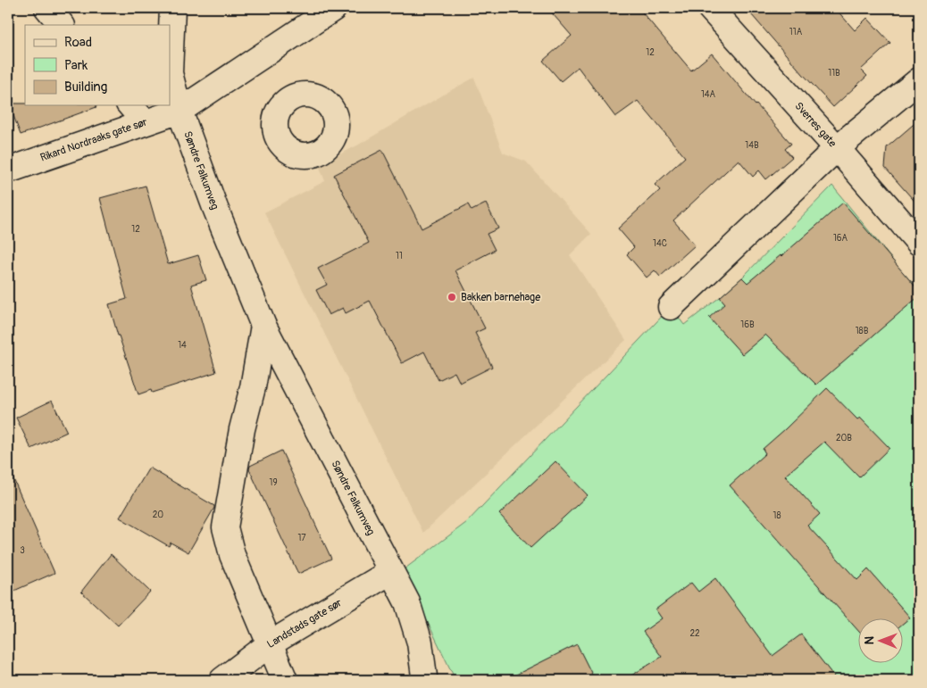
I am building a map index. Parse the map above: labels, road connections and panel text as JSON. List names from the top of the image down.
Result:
{
  "streets": {
    "street": [
      "Sverres gate",
      "Rikard Nordraaks gate sør",
      "Søndre Falkumveg",
      "Landstads gate sør"
    ]
  },
  "crossings": [
    ["Rikard Nordraaks gate sør", "Søndre Falkumveg"],
    ["Søndre Falkumveg", "Landstads gate sør"]
  ],
  "places": ["Bakken barnehage"],
  "house_numbers": [
    "11A",
    "12",
    "11B",
    "14A",
    "14B",
    "12",
    "16A",
    "14C",
    "11",
    "16B",
    "18B",
    "14",
    "20B",
    "19",
    "20",
    "18",
    "17",
    "3",
    "22"
  ],
  "legend": ["Road", "Park", "Building"],
  "north": "left"
}
